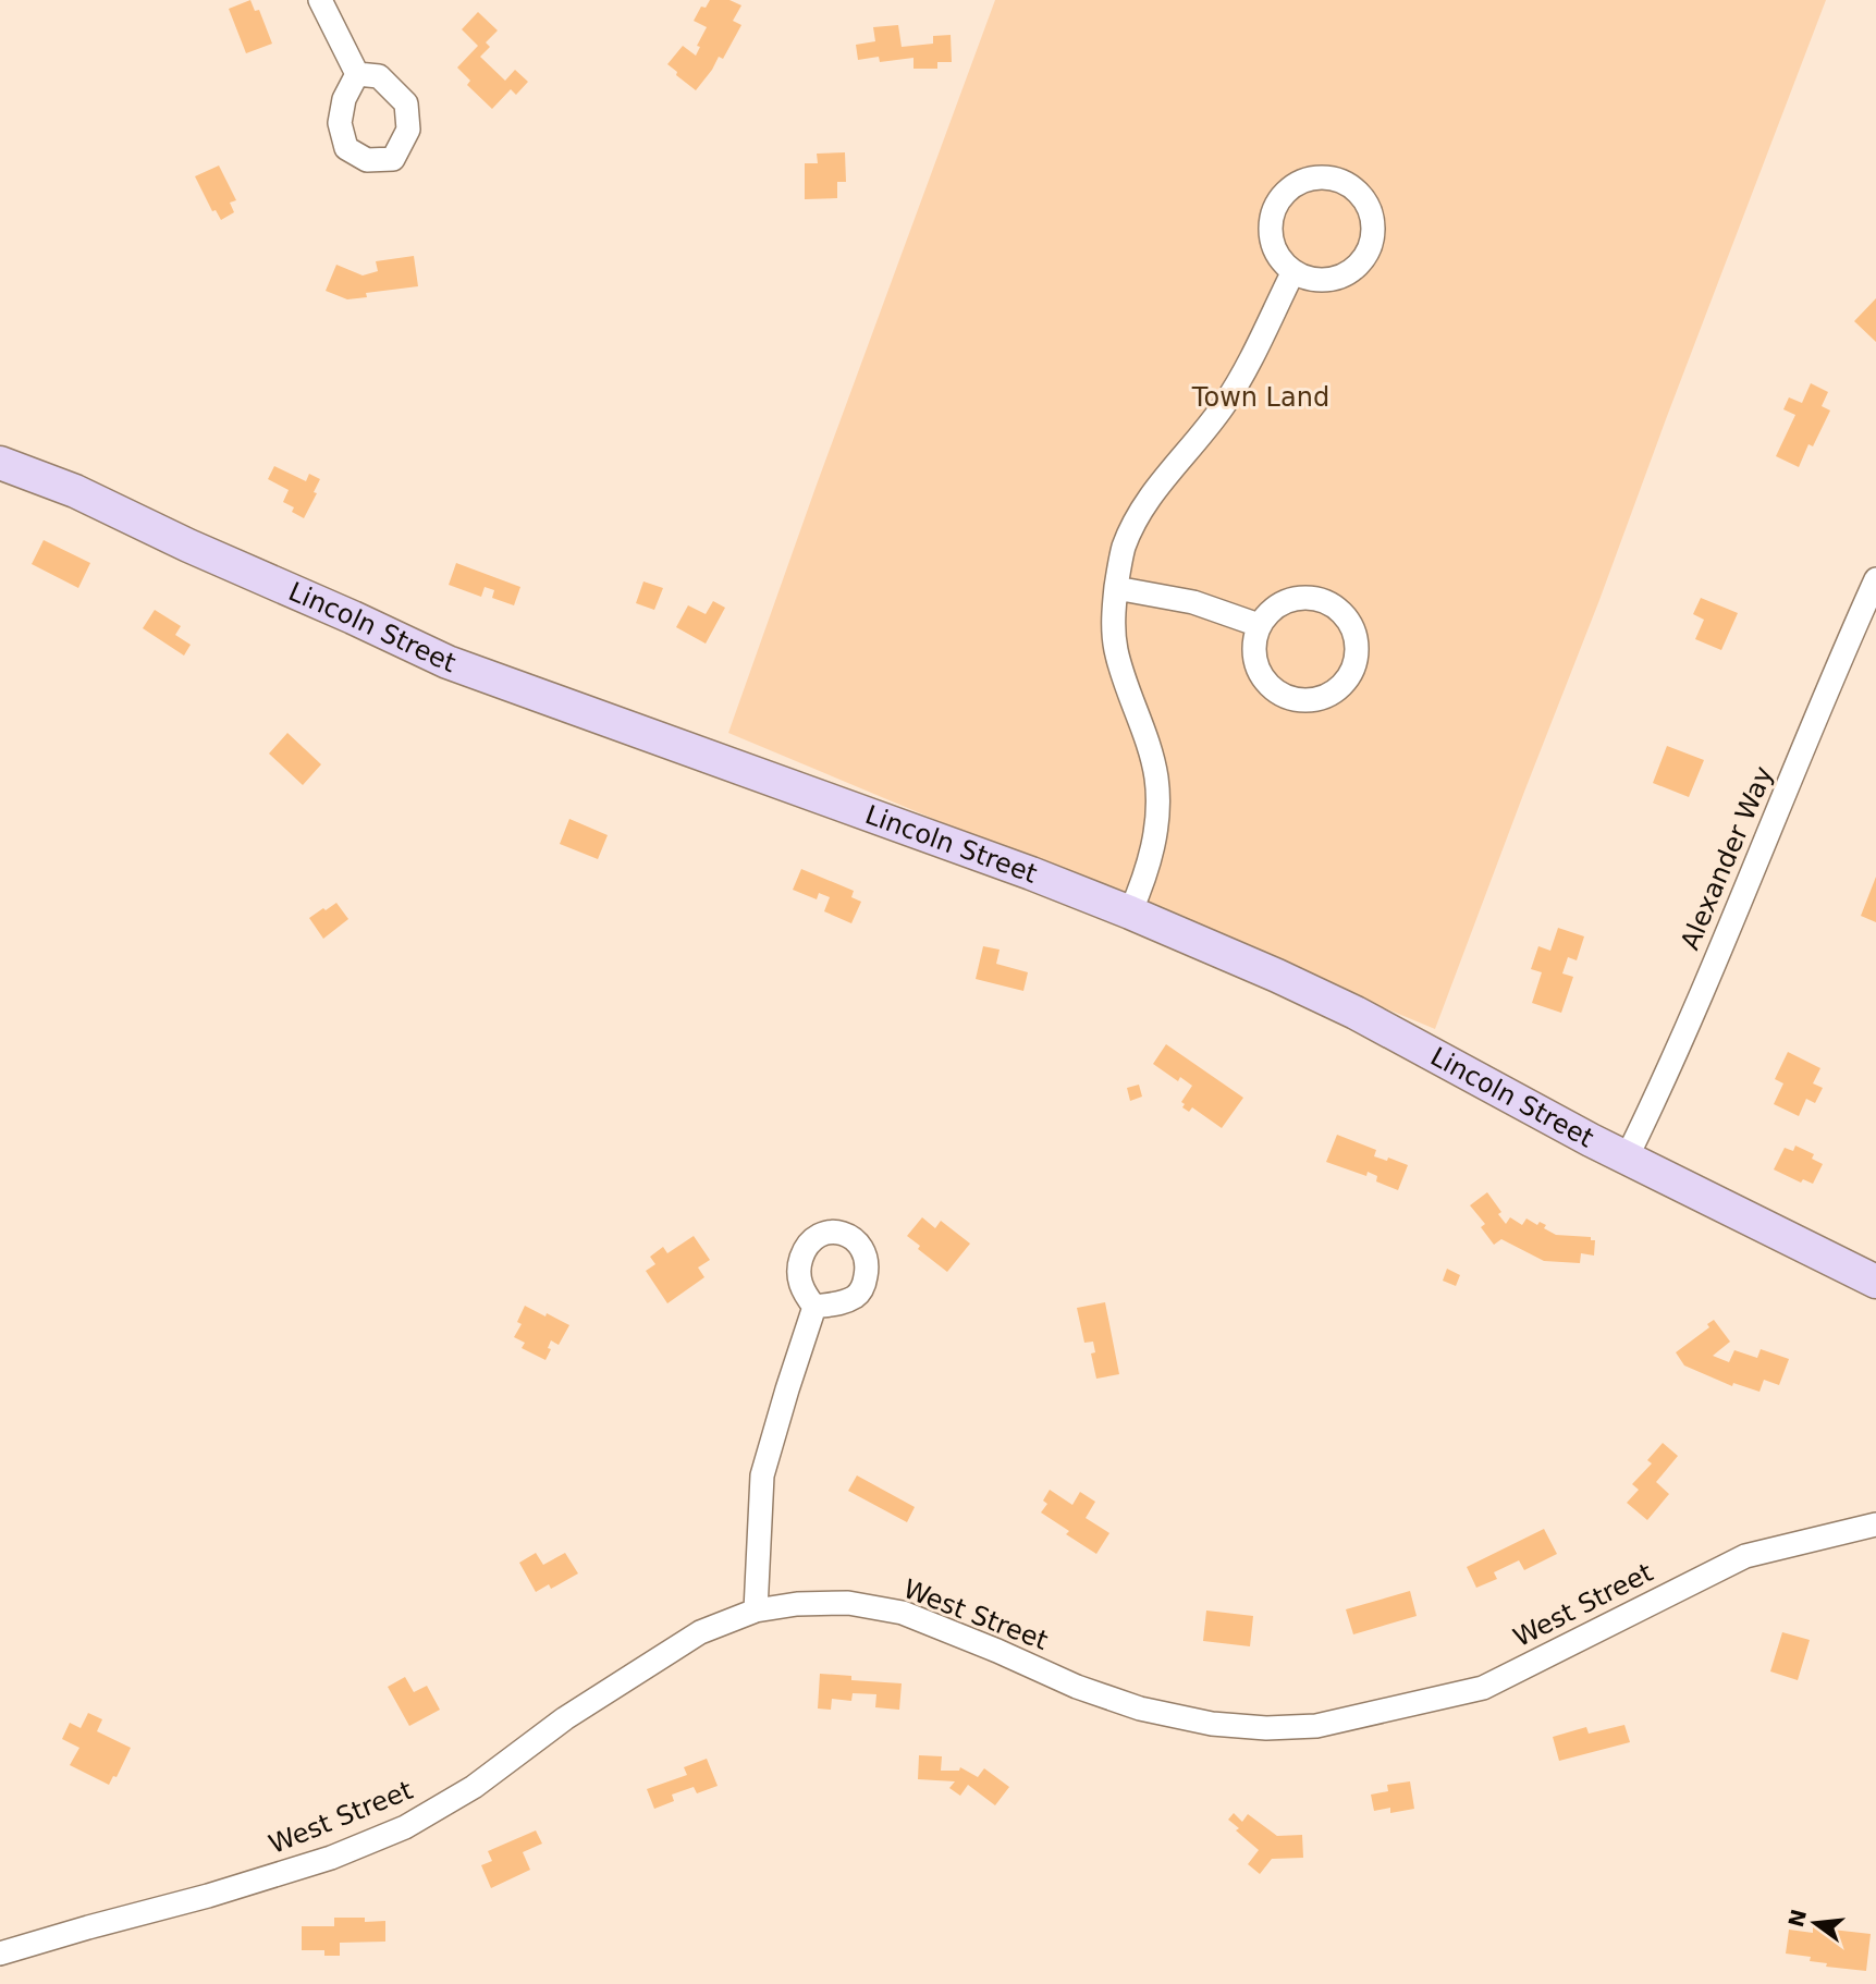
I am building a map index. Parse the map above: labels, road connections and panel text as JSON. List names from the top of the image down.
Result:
{
  "streets": {
    "main road": ["Lincoln Street"],
    "street": ["Alexander Way", "West Street"]
  },
  "crossings": [
    ["Lincoln Street", "Alexander Way"]
  ],
  "parks": ["Town Land"],
  "north": "left"
}
